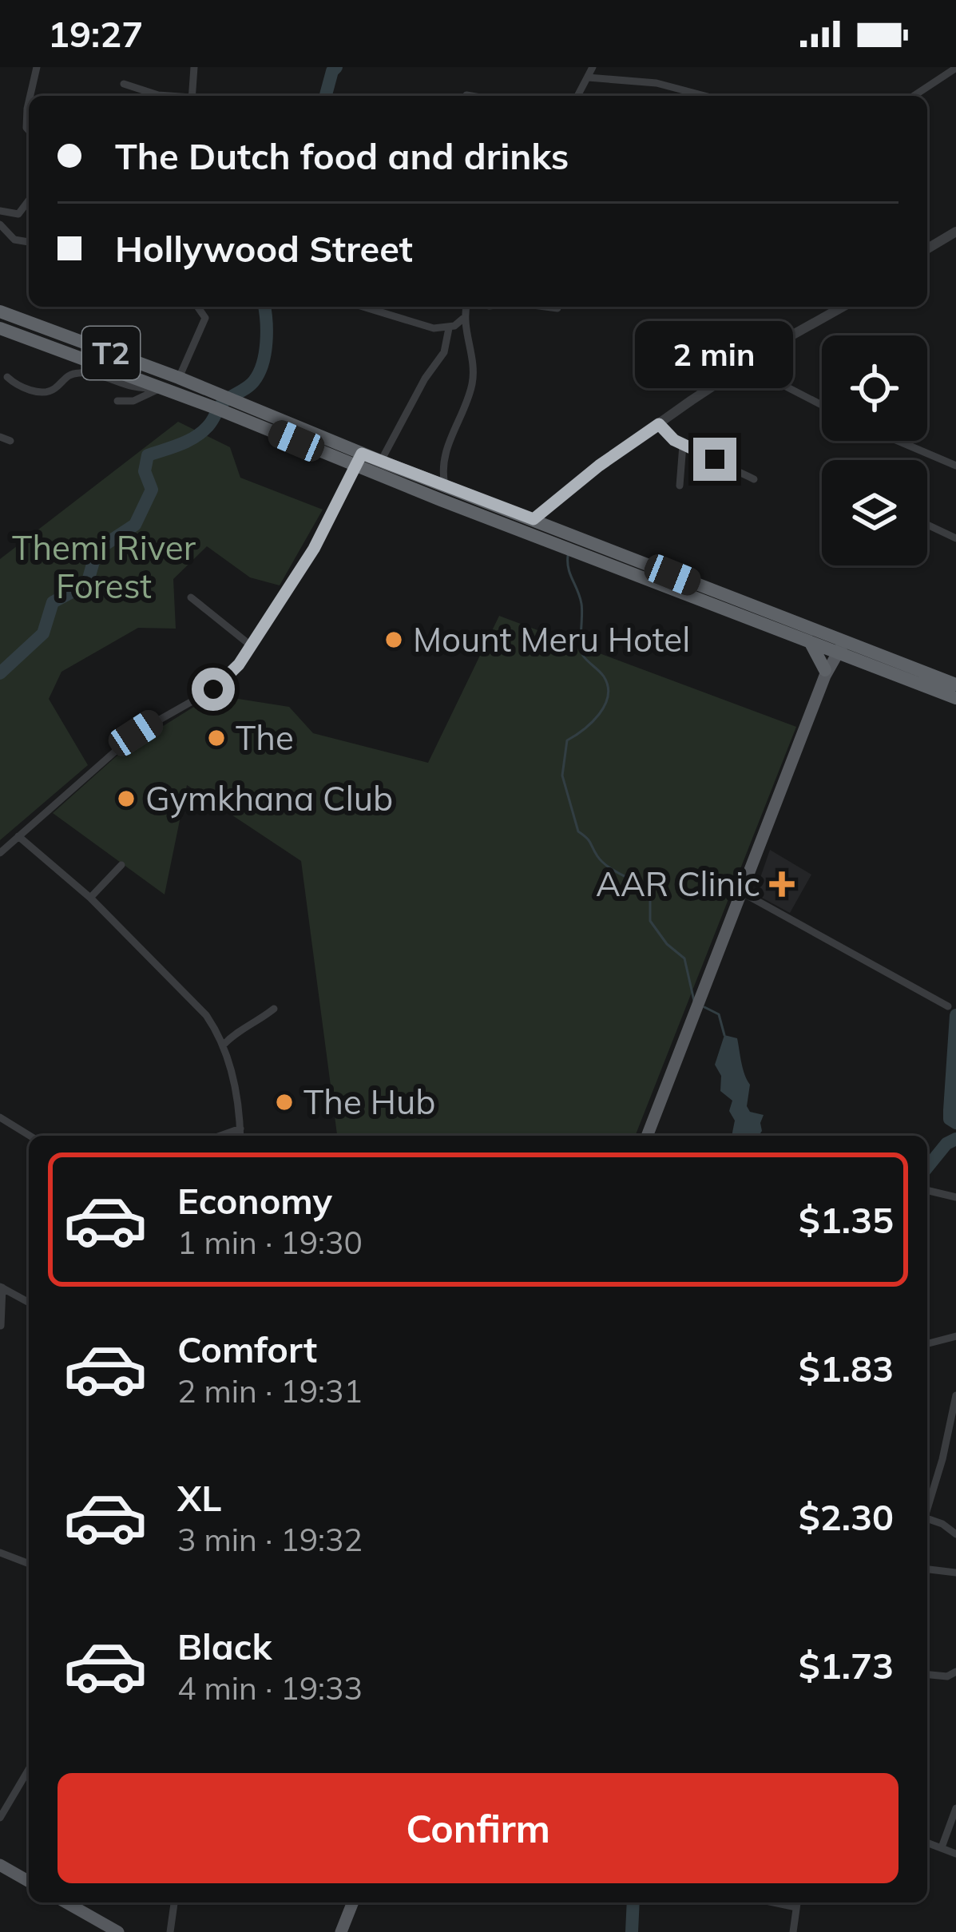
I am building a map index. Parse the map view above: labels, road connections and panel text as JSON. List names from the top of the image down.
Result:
{
  "streets": {
    "highway": ["T2"]
  },
  "parks": ["Themi River Forest"],
  "places": {
    "other": [
      "Mount Meru Hotel",
      "The",
      "Gymkhana Club",
      "The Hub"
    ],
    "health": ["AAR Clinic"]
  },
  "page": {
    "status": "19:27",
    "banner": ["The Dutch food and drinks", "Hollywood Street"],
    "bubble": "2 min",
    "list": [
      {
        "name": "Economy",
        "note": "1 min · 19:30",
        "value": "$1.35"
      },
      {
        "name": "Comfort",
        "note": "2 min · 19:31",
        "value": "$1.83"
      },
      {
        "name": "XL",
        "note": "3 min · 19:32",
        "value": "$2.30"
      },
      {
        "name": "Black",
        "note": "4 min · 19:33",
        "value": "$1.73"
      }
    ],
    "buttons": "Confirm"
  }
}
